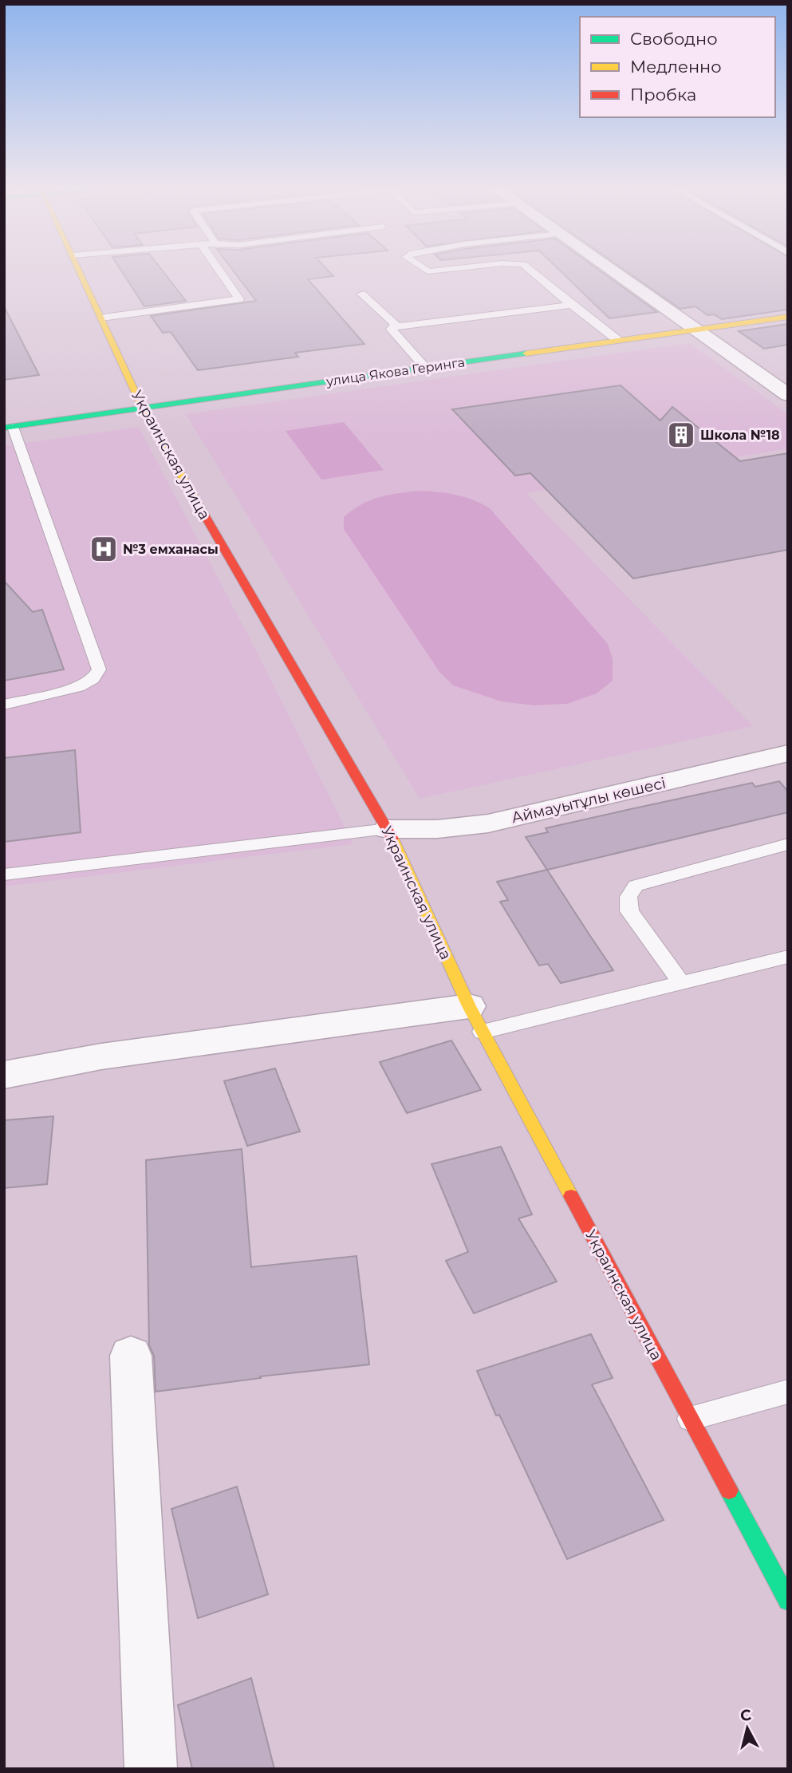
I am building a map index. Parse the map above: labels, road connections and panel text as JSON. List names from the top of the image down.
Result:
{
  "streets": {
    "street": ["улица Якова Геринга", "Украинская улица", "Аймауытұлы көшесі"]
  },
  "crossings": [
    ["улица Якова Геринга", "Украинская улица"],
    ["Украинская улица", "Аймауытұлы көшесі"]
  ],
  "places": {
    "building": ["Школа №18"],
    "hospital": ["№3 емханасы"]
  },
  "legend": ["Свободно", "Медленно", "Пробка"],
  "north": "top"
}
